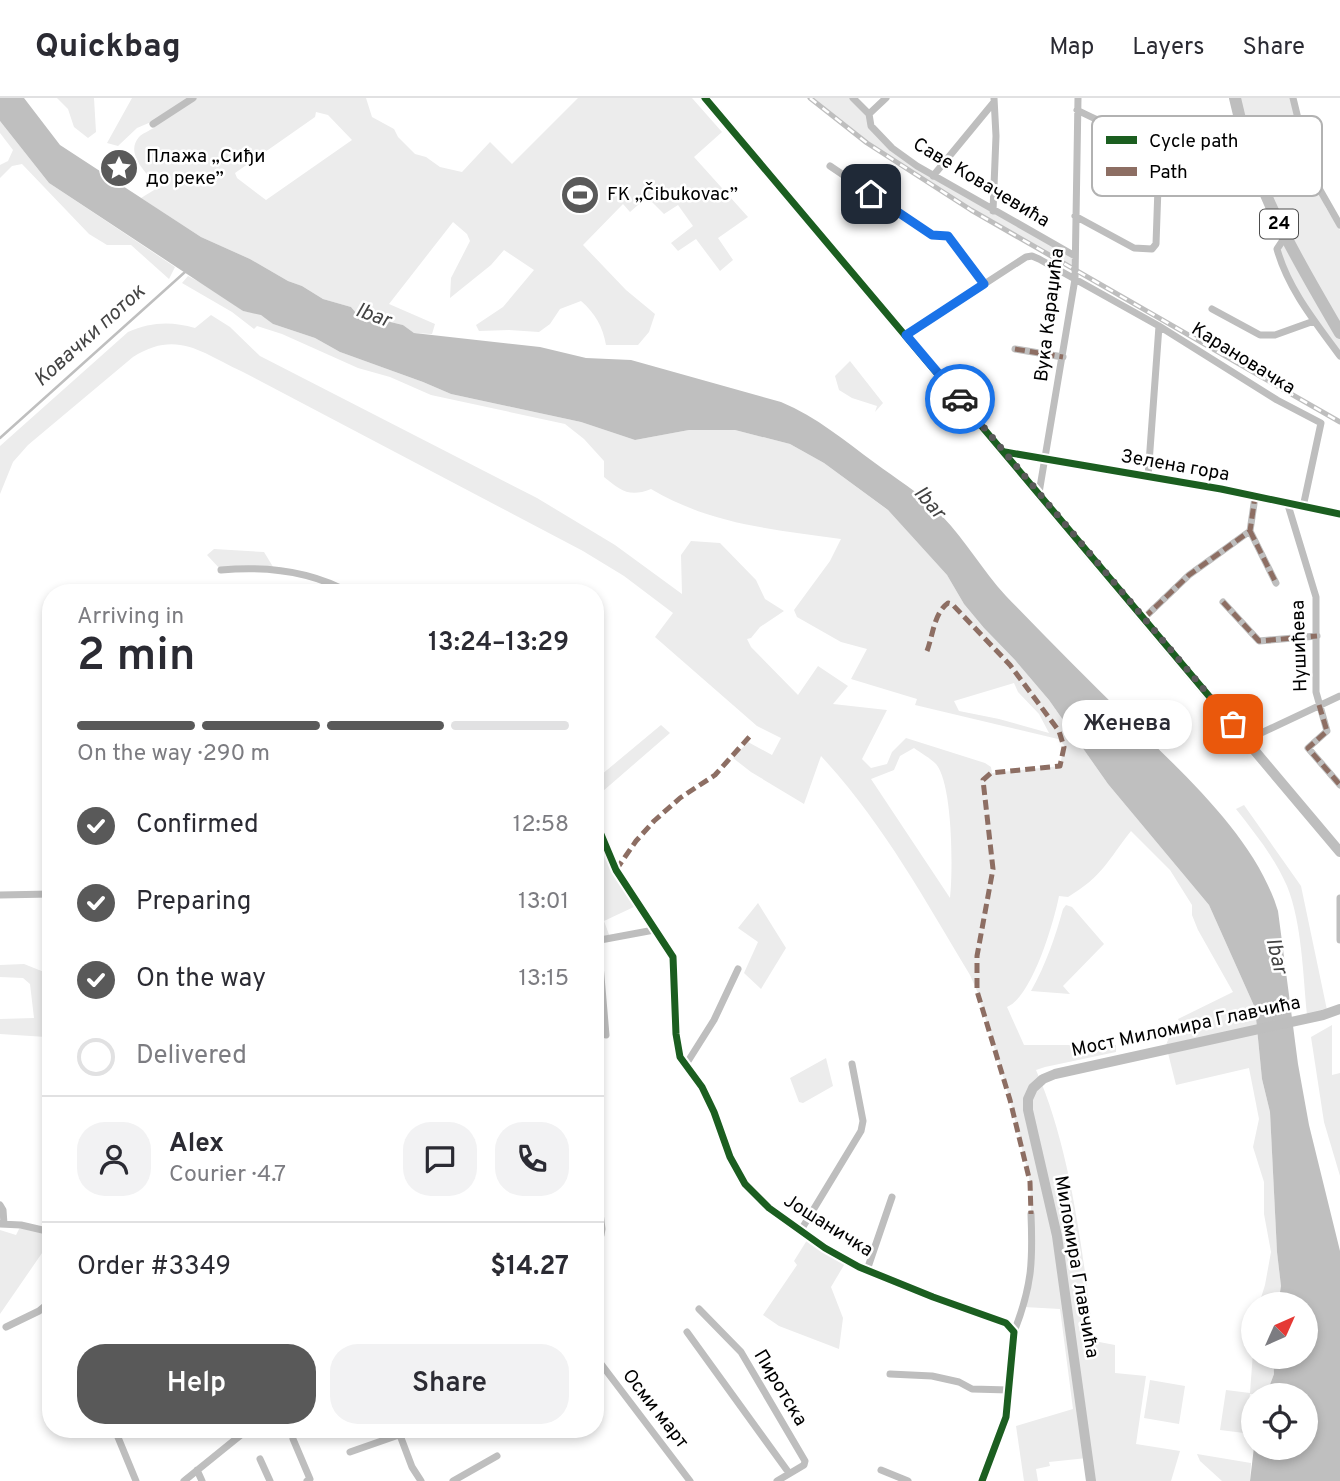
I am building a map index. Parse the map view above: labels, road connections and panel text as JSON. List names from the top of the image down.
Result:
{
  "streets": {
    "main road": ["24"],
    "street": [
      "Саве Ковачевића",
      "Вука Караџића",
      "Карановачка",
      "Зелена гора",
      "Нушићева",
      "Мост Миломира Главчића",
      "Јошаничка",
      "Миломира Главчића",
      "Пиротска",
      "Осми март"
    ]
  },
  "crossings": [
    ["Саве Ковачевића", "Вука Караџића"],
    ["Вука Караџића", "Карановачка"],
    ["Вука Караџића", "Зелена гора"],
    ["Карановачка", "Зелена гора"],
    ["Зелена гора", "Нушићева"],
    ["Мост Миломира Главчића", "Миломира Главчића"]
  ],
  "water": ["Ibar", "Ковачки поток"],
  "places": {
    "place": ["Плажа „Сиђи до реке”"],
    "sports": ["FK „Čibukovac”"],
    "other": ["Женева"]
  },
  "legend": ["Cycle path", "Path"],
  "north": "top right",
  "page": {
    "header": "Quickbag",
    "nav": ["Map", "Layers", "Share"],
    "heading": ["2 min", "Arriving in", "13:24–13:29"],
    "panel": [
      "Alex",
      "Courier · 4.7",
      "Order #3349",
      "$14.27"
    ],
    "bubble": "Женева",
    "bar": "On the way · 290 m",
    "list": [
      ["Confirmed", "12:58"],
      ["Preparing", "13:01"],
      ["On the way", "13:15"],
      "Delivered"
    ],
    "buttons": ["Help", "Share"]
  }
}
